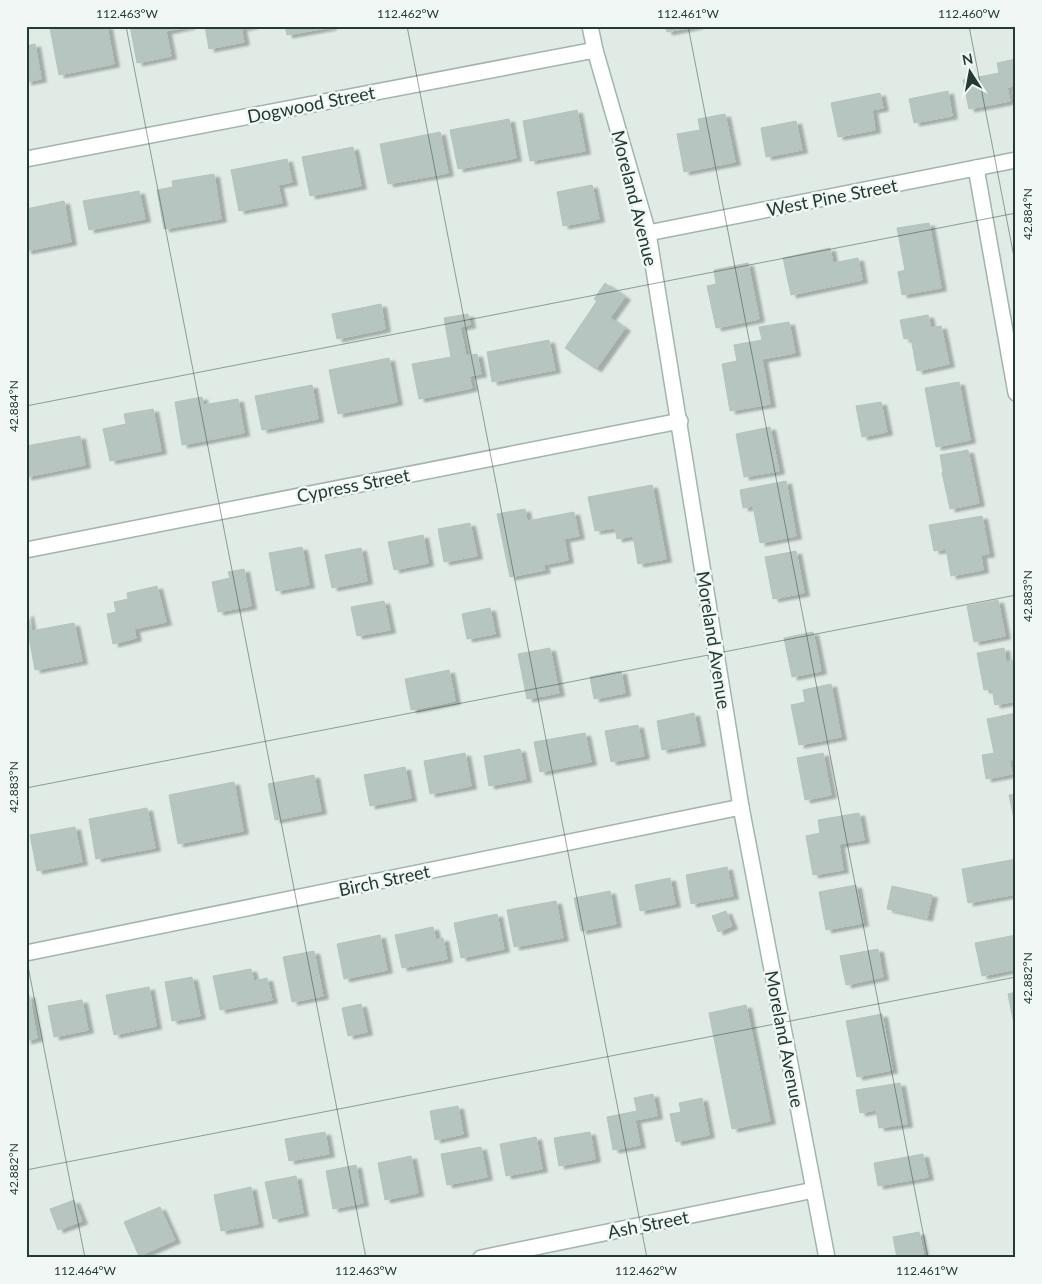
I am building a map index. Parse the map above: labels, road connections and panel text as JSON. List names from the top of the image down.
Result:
{
  "streets": {
    "street": [
      "Dogwood Street",
      "West Pine Street",
      "Moreland Avenue",
      "Cypress Street",
      "Birch Street",
      "Ash Street"
    ]
  },
  "crossings": [
    ["Dogwood Street", "Moreland Avenue"],
    ["West Pine Street", "Moreland Avenue"],
    ["Moreland Avenue", "Cypress Street"],
    ["Moreland Avenue", "Birch Street"],
    ["Moreland Avenue", "Ash Street"]
  ],
  "north": "top",
  "coordinates": [
    "112.463°W",
    "112.462°W",
    "112.461°W",
    "112.460°W",
    "42.884°N",
    "42.883°N",
    "42.882°N",
    "112.464°W"
  ]
}
